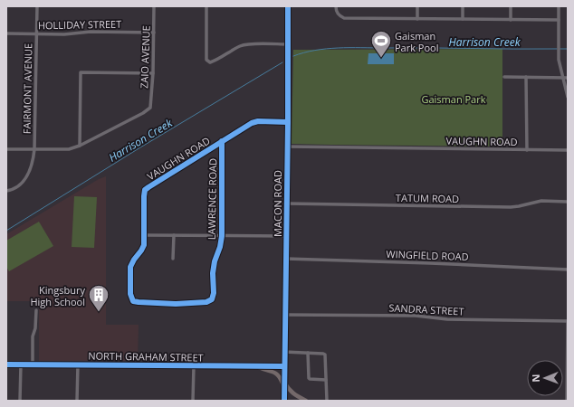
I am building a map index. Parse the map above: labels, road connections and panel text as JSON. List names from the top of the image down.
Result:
{
  "streets": {
    "main road": ["MACON ROAD", "NORTH GRAHAM STREET"],
    "street": [
      "HOLLIDAY STREET",
      "ZAIO AVENUE",
      "FAIRMONT AVENUE",
      "VAUGHN ROAD",
      "TATUM ROAD",
      "LAWRENCE ROAD",
      "WINGFIELD ROAD",
      "SANDRA STREET"
    ]
  },
  "crossings": [
    ["HOLLIDAY STREET", "ZAIO AVENUE"],
    ["HOLLIDAY STREET", "FAIRMONT AVENUE"],
    ["VAUGHN ROAD", "LAWRENCE ROAD"],
    ["VAUGHN ROAD", "MACON ROAD"],
    ["TATUM ROAD", "MACON ROAD"],
    ["MACON ROAD", "WINGFIELD ROAD"],
    ["MACON ROAD", "SANDRA STREET"],
    ["MACON ROAD", "NORTH GRAHAM STREET"]
  ],
  "water": ["Harrison Creek"],
  "parks": ["Gaisman Park"],
  "places": {
    "sports": ["Gaisman Park Pool"],
    "building": ["Kingsbury High School"]
  },
  "north": "left"
}
